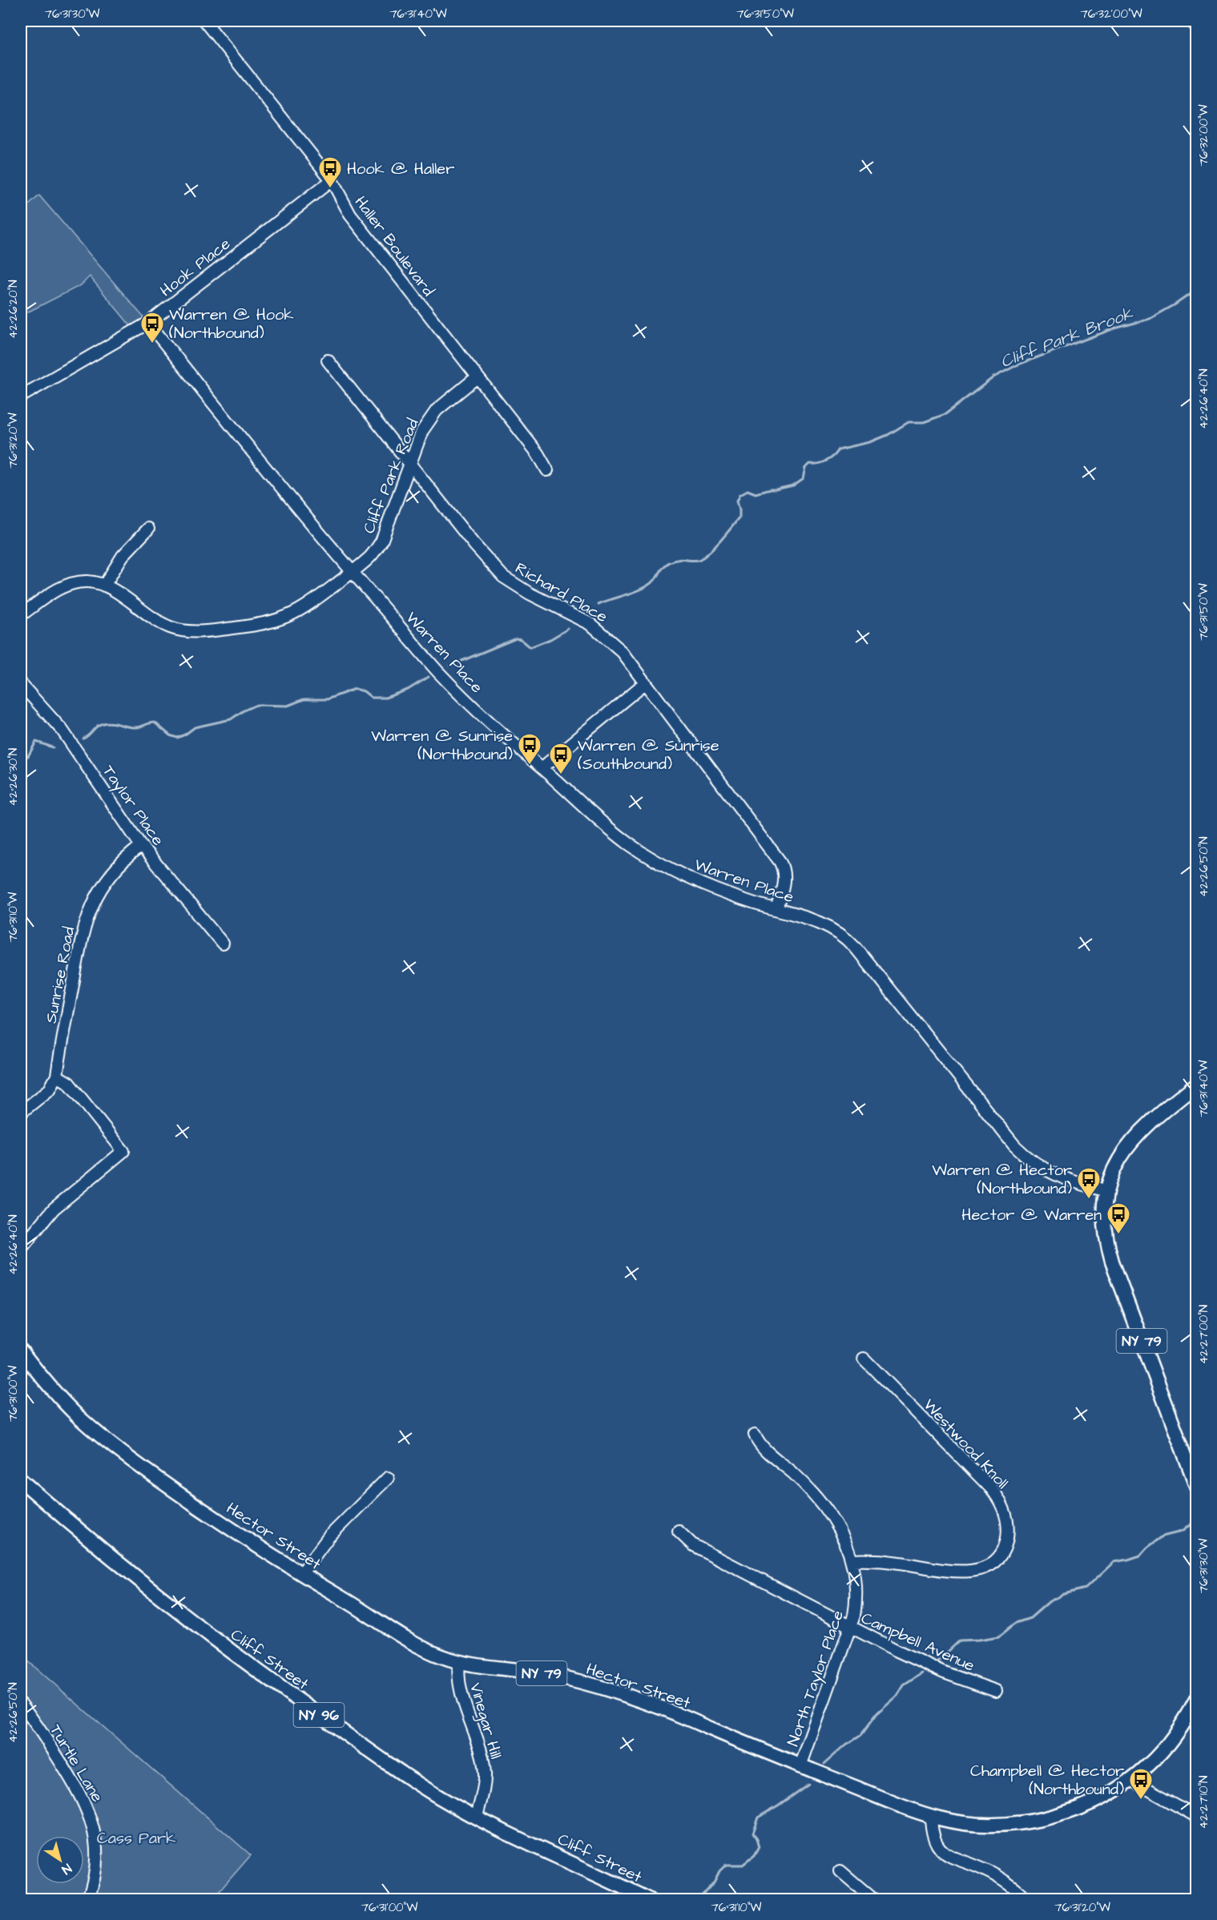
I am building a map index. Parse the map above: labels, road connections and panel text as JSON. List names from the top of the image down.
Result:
{
  "streets": {
    "main road": [
      "NY 79",
      "Hector Street",
      "Cliff Street",
      "NY 96"
    ],
    "street": [
      "Haller Boulevard",
      "Hook Place",
      "Cliff Park Road",
      "Richard Place",
      "Warren Place",
      "Taylor Place",
      "Sunrise Road",
      "Westwood Knoll",
      "Campbell Avenue",
      "North Taylor Place",
      "Vinegar Hill",
      "Turtle Lane"
    ]
  },
  "crossings": [
    ["Haller Boulevard", "Hook Place"],
    ["Haller Boulevard", "Cliff Park Road"],
    ["Hook Place", "Warren Place"],
    ["Cliff Park Road", "Richard Place"],
    ["Cliff Park Road", "Warren Place"],
    ["Richard Place", "Warren Place"],
    ["Warren Place", "NY 79"],
    ["Taylor Place", "Sunrise Road"],
    ["Westwood Knoll", "North Taylor Place"],
    ["Hector Street", "North Taylor Place"],
    ["Hector Street", "Vinegar Hill"],
    ["Campbell Avenue", "North Taylor Place"],
    ["Cliff Street", "Vinegar Hill"]
  ],
  "water": ["Cliff Park Brook"],
  "parks": ["Cass Park"],
  "places": {
    "bus stop": [
      "Hook @ Haller",
      "Warren @ Hook (Northbound)",
      "Warren @ Sunrise (Northbound)",
      "Warren @ Sunrise (Southbound)",
      "Warren @ Hector (Northbound)",
      "Hector @ Warren",
      "Champbell @ Hector (Northbound)"
    ]
  },
  "north": "bottom right",
  "coordinates": [
    "76°31'30\"W",
    "76°31'40\"W",
    "76°31'50\"W",
    "76°32'00\"W",
    "42°26'20\"N",
    "42°26'40\"N",
    "76°31'20\"W",
    "42°26'30\"N",
    "42°26'50\"N",
    "76°31'10\"W",
    "42°27'00\"N",
    "76°31'00\"W",
    "42°27'10\"N"
  ]
}
